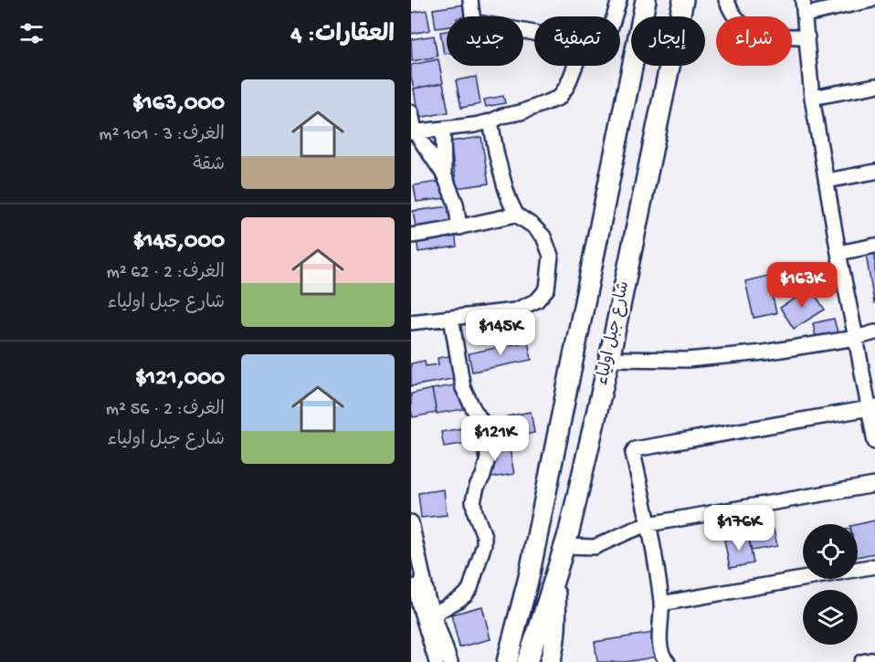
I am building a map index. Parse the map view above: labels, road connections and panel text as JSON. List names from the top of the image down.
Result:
{
  "streets": {
    "highway": ["شارع جبل اولياء"]
  },
  "page": {
    "heading": "العقارات: 4",
    "chip": [
      "شراء",
      "إيجار",
      "تصفية",
      "جديد"
    ],
    "list": [
      {
        "name": "$163,000",
        "note": "الغرف: 3 · 101 m² · شقة"
      },
      {
        "name": "$145,000",
        "note": "الغرف: 2 · 62 m² · شارع جبل اولياء"
      },
      {
        "name": "$121,000",
        "note": "الغرف: 2 · 56 m² · شارع جبل اولياء"
      }
    ],
    "price": [
      "$163K",
      "$145K",
      "$121K",
      "$176K"
    ]
  }
}
